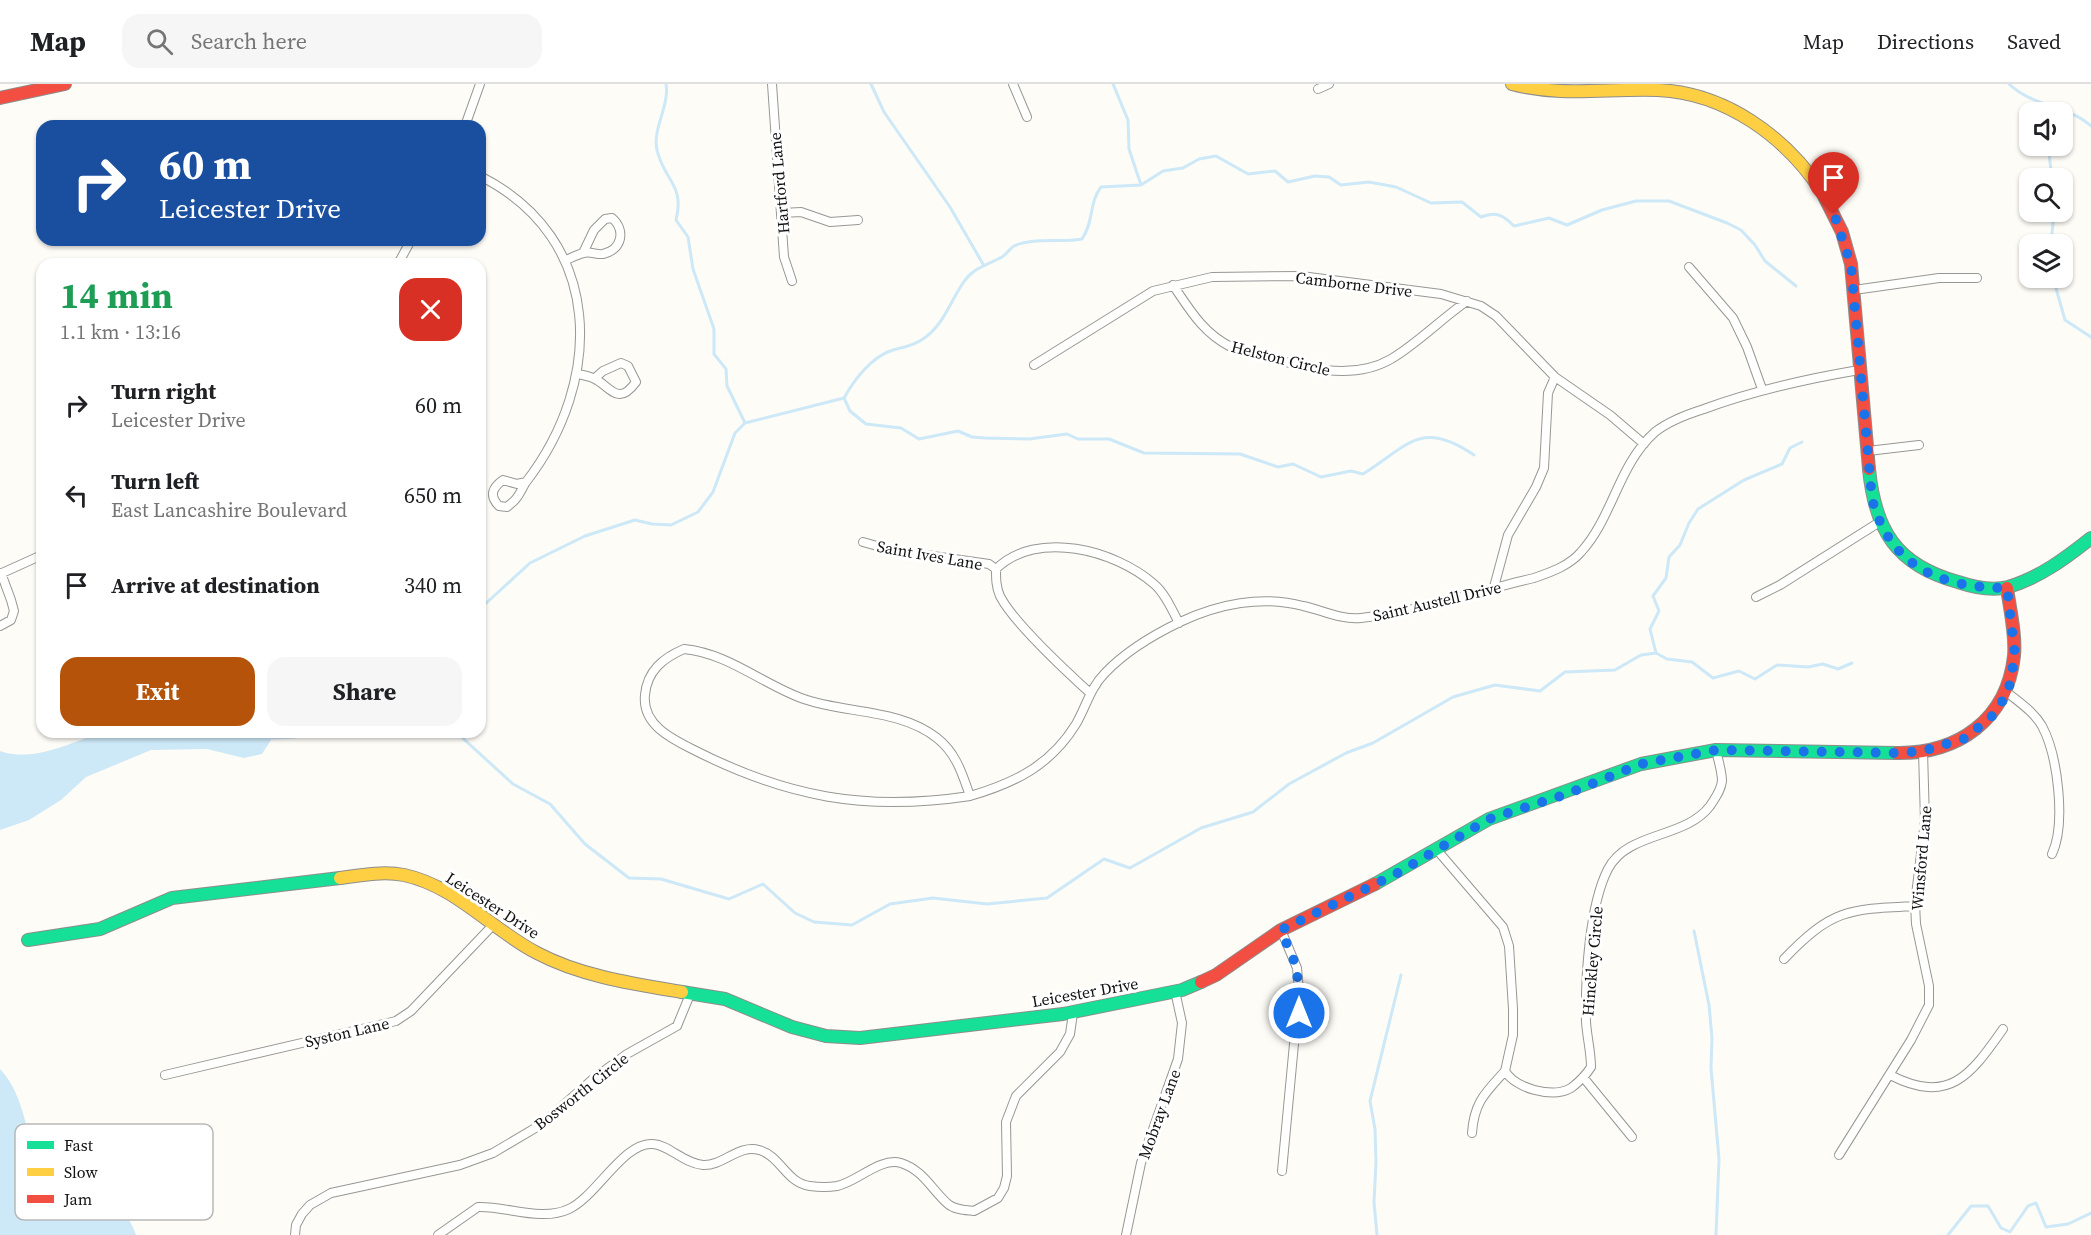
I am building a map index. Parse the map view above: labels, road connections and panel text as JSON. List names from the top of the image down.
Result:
{
  "streets": {
    "street": [
      "Hartford Lane",
      "Camborne Drive",
      "Helston Circle",
      "Saint Ives Lane",
      "Saint Austell Drive",
      "Winsford Lane",
      "Leicester Drive",
      "Hinckley Circle",
      "Syston Lane",
      "Bosworth Circle",
      "Mobray Lane"
    ]
  },
  "crossings": [
    ["Camborne Drive", "Helston Circle"],
    ["Camborne Drive", "Saint Austell Drive"],
    ["Winsford Lane", "Leicester Drive"],
    ["Leicester Drive", "Hinckley Circle"],
    ["Leicester Drive", "Syston Lane"],
    ["Leicester Drive", "Bosworth Circle"],
    ["Leicester Drive", "Mobray Lane"]
  ],
  "legend": ["Fast", "Slow", "Jam"],
  "page": {
    "header": "Map",
    "search": "Search here",
    "nav": ["Map", "Directions", "Saved"],
    "turn": ["60 m", "Leicester Drive"],
    "heading": ["14 min", "1.1 km · 13:16"],
    "list": [
      {
        "name": "Turn right",
        "note": "Leicester Drive",
        "value": "60 m"
      },
      {
        "name": "Turn left",
        "note": "East Lancashire Boulevard",
        "value": "650 m"
      },
      {
        "name": "Arrive at destination",
        "value": "340 m"
      }
    ],
    "buttons": ["Exit", "Share"]
  }
}
